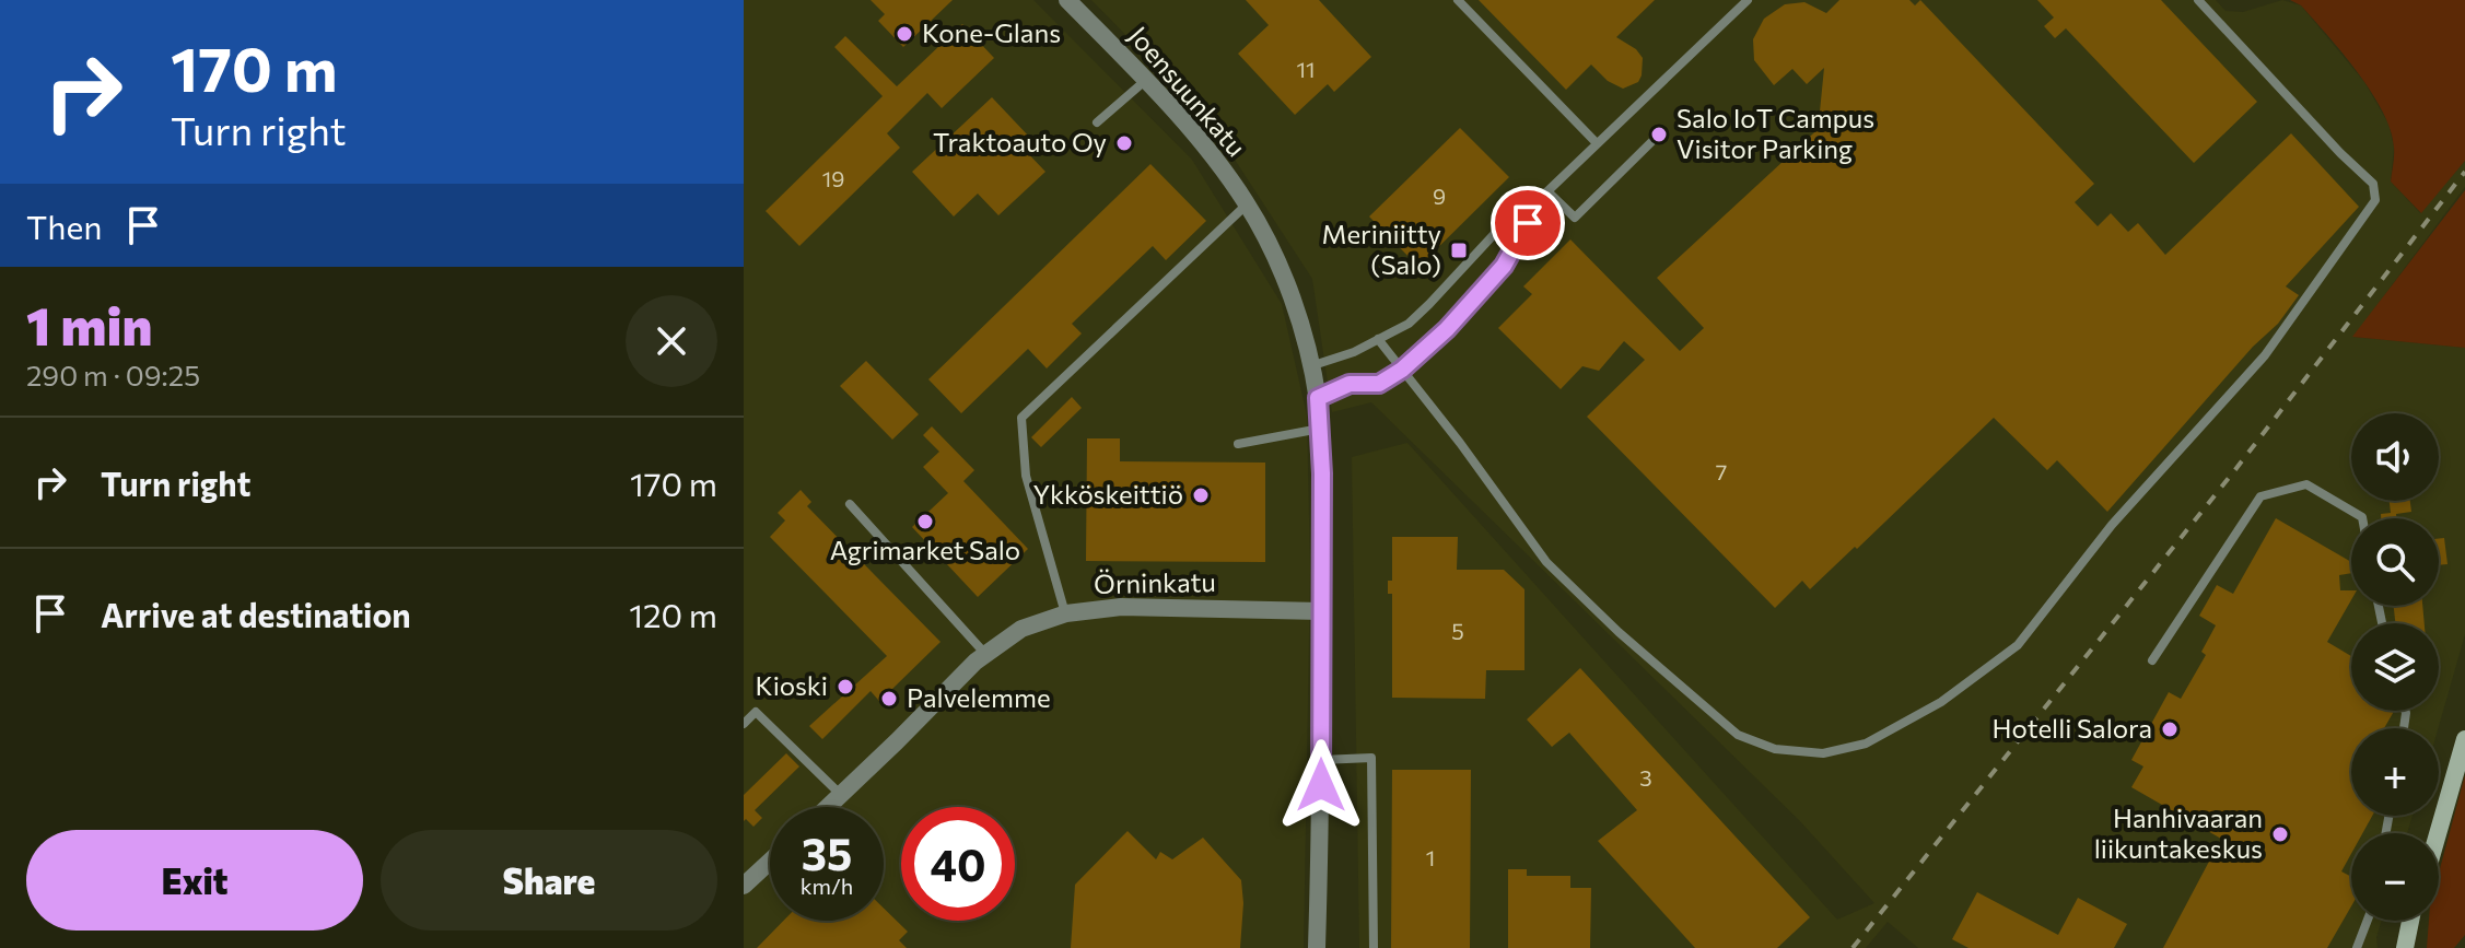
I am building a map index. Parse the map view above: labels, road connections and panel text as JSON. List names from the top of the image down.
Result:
{
  "streets": {
    "street": ["Joensuunkatu", "Örninkatu"]
  },
  "crossings": [
    ["Joensuunkatu", "Örninkatu"]
  ],
  "places": {
    "other": [
      "Kone-Glans",
      "Salo IoT Campus Visitor Parking",
      "Traktoauto Oy",
      "Ykköskeittiö",
      "Agrimarket Salo",
      "Kioski",
      "Palvelemme",
      "Hotelli Salora",
      "Hanhivaaran liikuntakeskus"
    ],
    "transit": ["Meriniitty (Salo)"]
  },
  "house_numbers": [
    "11",
    "19",
    "9",
    "7",
    "5",
    "3",
    "1"
  ],
  "page": {
    "turn": ["170 m", "Turn right"],
    "then": "Then",
    "heading": ["1 min", "290 m · 09:25"],
    "map_buttons": ["+", "−"],
    "list": [
      {
        "name": "Turn right",
        "value": "170 m"
      },
      {
        "name": "Arrive at destination",
        "value": "120 m"
      }
    ],
    "speed": "35 km/h",
    "limit": "40",
    "buttons": ["Exit", "Share"]
  }
}
